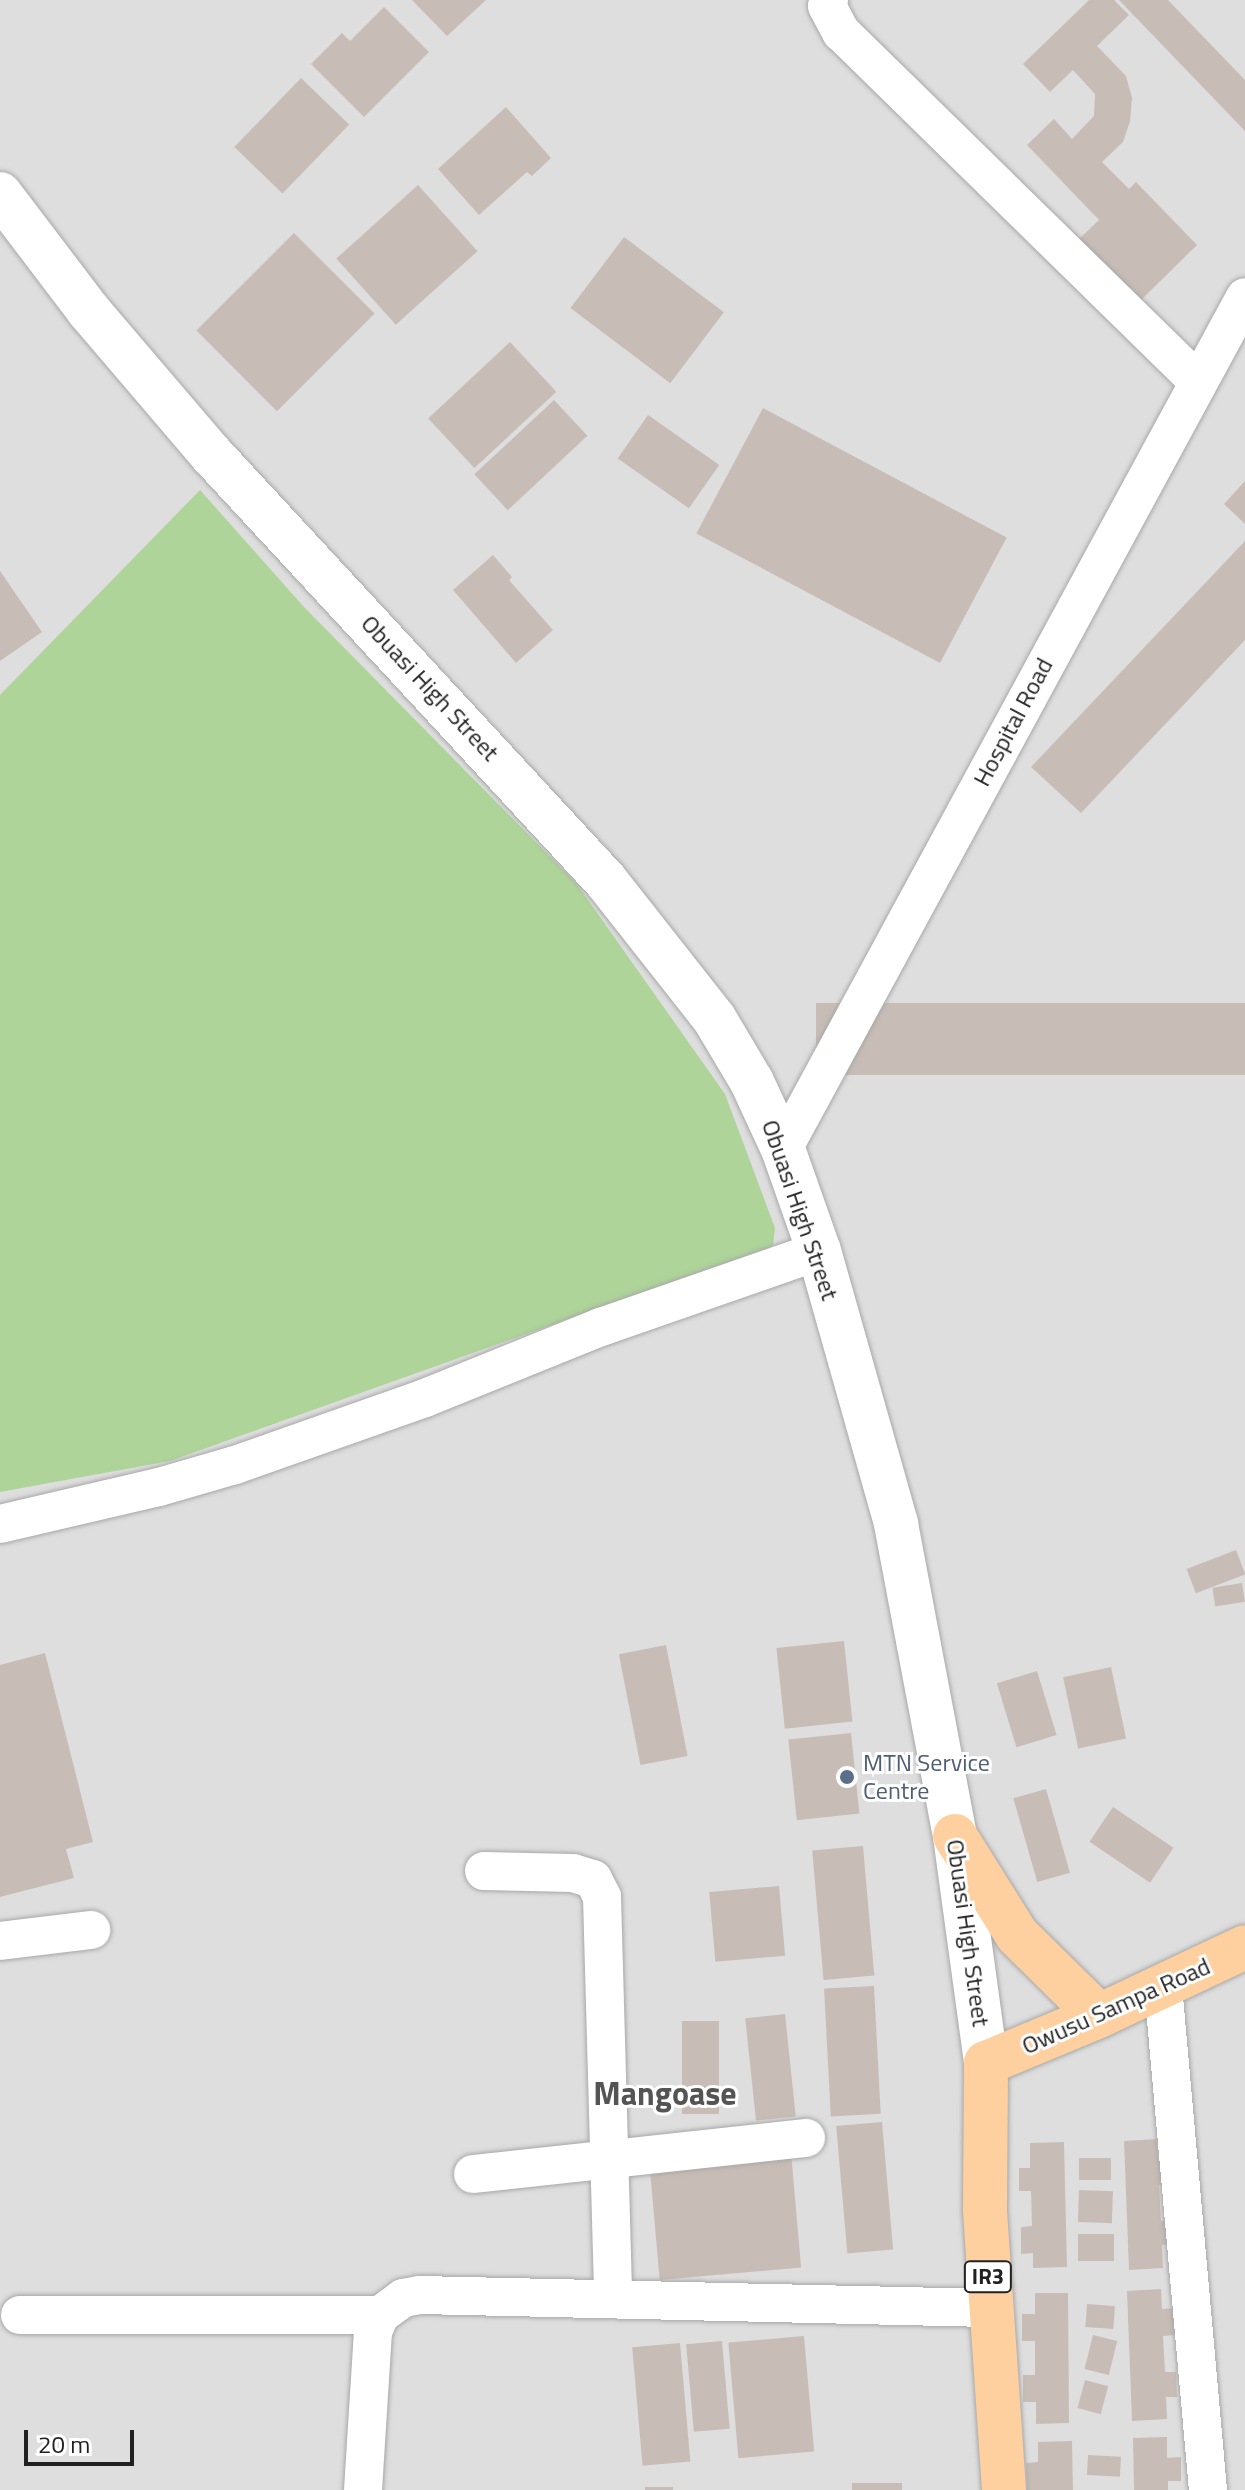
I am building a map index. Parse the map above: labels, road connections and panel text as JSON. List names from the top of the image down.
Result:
{
  "streets": {
    "main road": ["Obuasi High Street", "Owusu Sampa Road", "IR3"],
    "street": ["Hospital Road"]
  },
  "crossings": [
    ["Obuasi High Street", "Hospital Road"],
    ["Obuasi High Street", "Owusu Sampa Road"]
  ],
  "districts": ["Mangoase"],
  "places": ["MTN Service Centre"],
  "scale_bar": "20 m"
}
